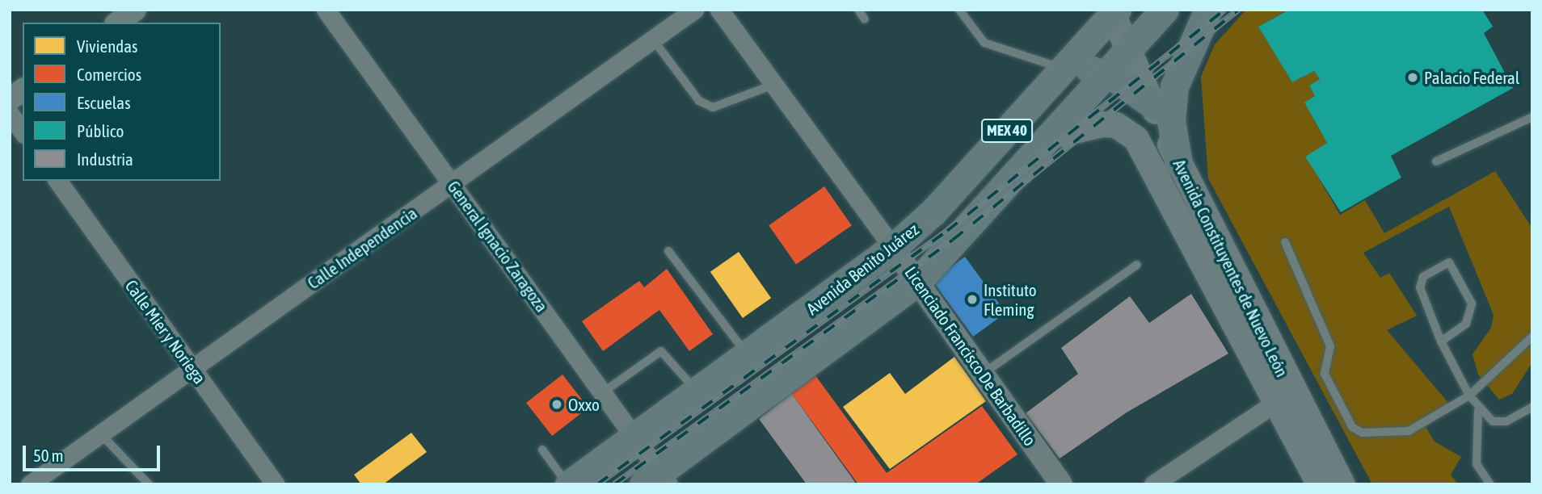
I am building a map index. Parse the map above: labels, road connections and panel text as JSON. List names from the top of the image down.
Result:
{
  "streets": {
    "main road": ["MEX 40", "Avenida Constituyentes de Nuevo León", "Avenida Benito Juárez"],
    "street": [
      "General Ignacio Zaragoza",
      "Calle Independencia",
      "Calle Mier y Noriega",
      "Licenciado Francisco De Barbadillo"
    ]
  },
  "crossings": [
    ["MEX 40", "General Ignacio Zaragoza"],
    ["MEX 40", "Avenida Constituyentes de Nuevo León"],
    ["MEX 40", "Licenciado Francisco De Barbadillo"],
    ["General Ignacio Zaragoza", "Calle Independencia"],
    ["General Ignacio Zaragoza", "Avenida Benito Juárez"],
    ["Calle Independencia", "Calle Mier y Noriega"],
    ["Avenida Constituyentes de Nuevo León", "Avenida Benito Juárez"],
    ["Avenida Benito Juárez", "Licenciado Francisco De Barbadillo"]
  ],
  "places": ["Palacio Federal", "Instituto Fleming", "Oxxo"],
  "legend": [
    "Viviendas",
    "Comercios",
    "Escuelas",
    "Público",
    "Industria"
  ],
  "scale_bar": "50 m"
}
